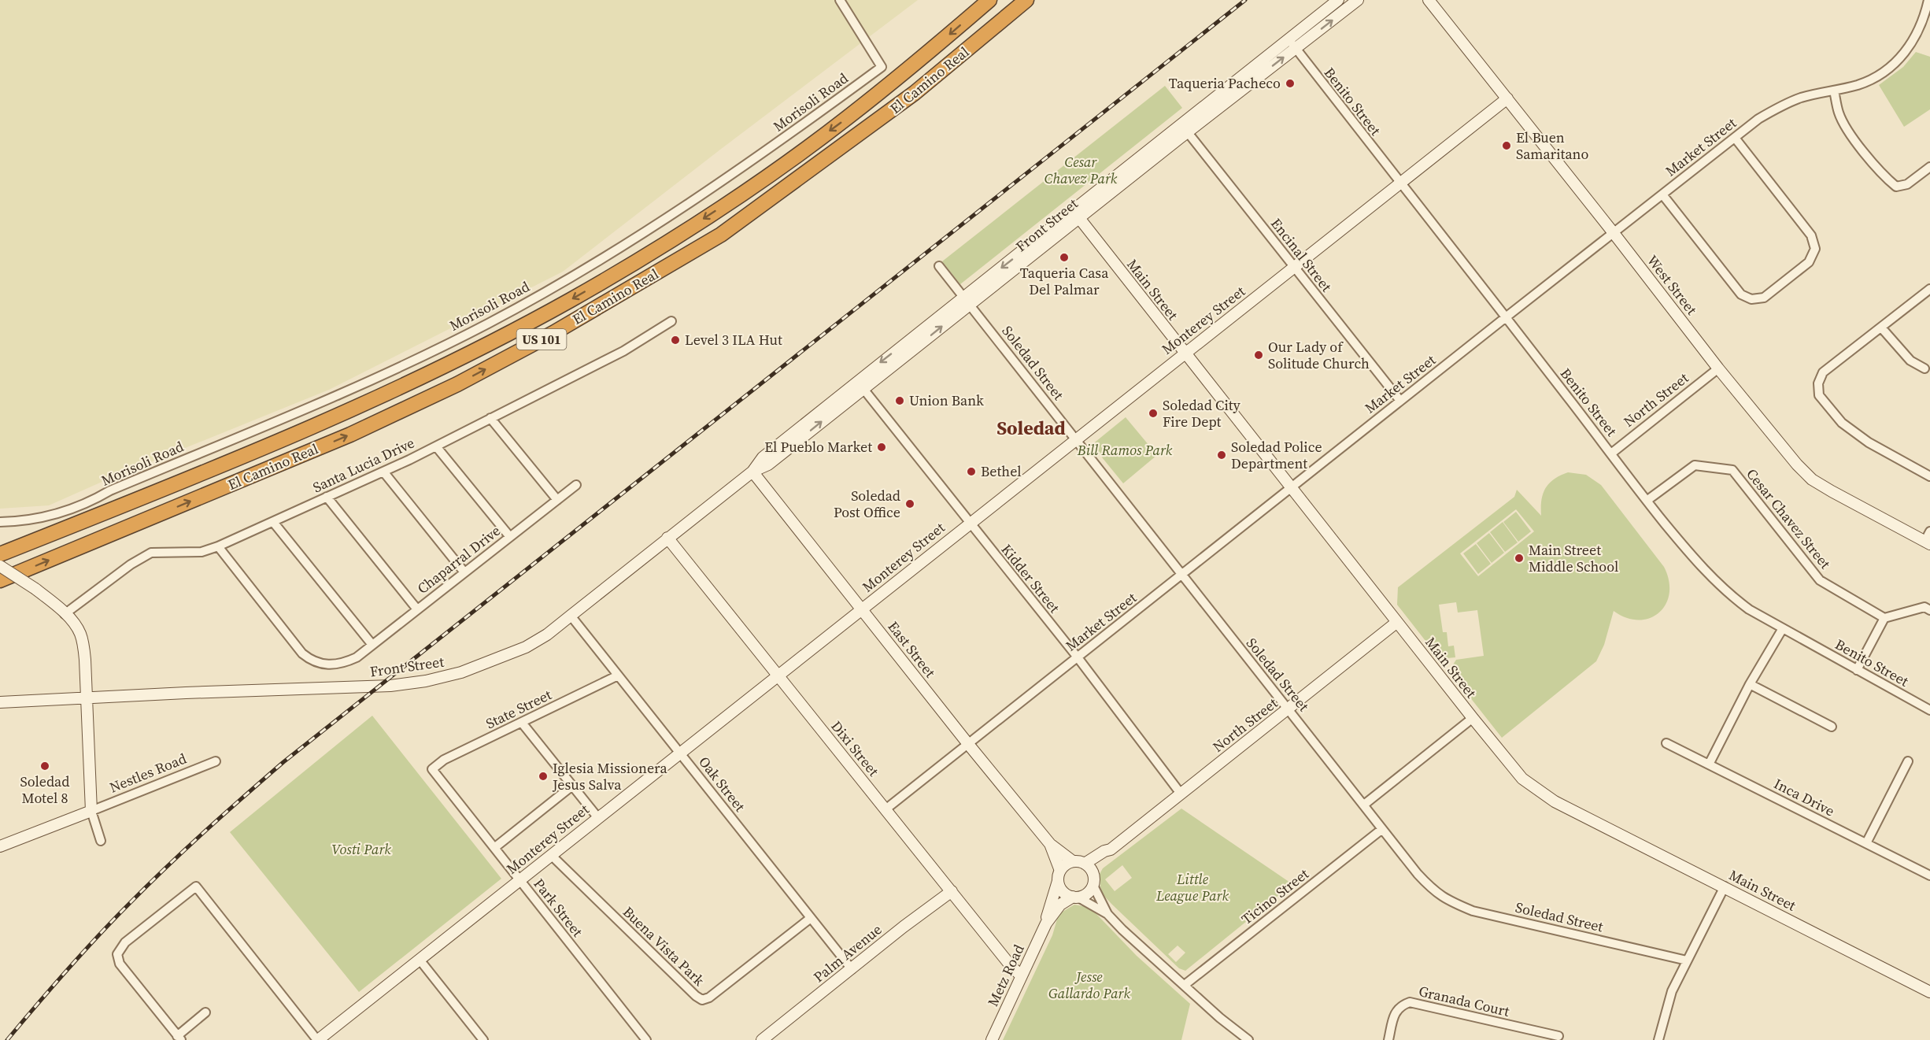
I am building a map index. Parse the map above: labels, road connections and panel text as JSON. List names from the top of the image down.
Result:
{
  "streets": {
    "highway": ["El Camino Real", "US 101"],
    "street": [
      "Benito Street",
      "Morisoli Road",
      "Market Street",
      "Front Street",
      "Encinal Street",
      "West Street",
      "Main Street",
      "Monterey Street",
      "Soledad Street",
      "North Street",
      "Santa Lucia Drive",
      "Cesar Chavez Street",
      "Chaparral Drive",
      "Kidder Street",
      "East Street",
      "State Street",
      "Dixi Street",
      "Nestles Road",
      "Oak Street",
      "Inca Drive",
      "Ticino Street",
      "Park Street",
      "Buena Vista Park",
      "Palm Avenue",
      "Metz Road",
      "Granada Court"
    ]
  },
  "crossings": [
    ["Benito Street", "Market Street"],
    ["Benito Street", "Front Street"],
    ["Benito Street", "Monterey Street"],
    ["Benito Street", "North Street"],
    ["Benito Street", "Cesar Chavez Street"],
    ["Market Street", "Encinal Street"],
    ["Market Street", "West Street"],
    ["Market Street", "Main Street"],
    ["Market Street", "Soledad Street"],
    ["Market Street", "Kidder Street"],
    ["Market Street", "East Street"],
    ["Market Street", "Dixi Street"],
    ["Front Street", "Encinal Street"],
    ["Front Street", "Main Street"],
    ["Front Street", "Soledad Street"],
    ["Front Street", "Kidder Street"],
    ["Front Street", "East Street"],
    ["Front Street", "Dixi Street"],
    ["Front Street", "Nestles Road"],
    ["Front Street", "Oak Street"],
    ["Encinal Street", "Monterey Street"],
    ["West Street", "Monterey Street"],
    ["West Street", "North Street"],
    ["Main Street", "Monterey Street"],
    ["Main Street", "North Street"],
    ["Monterey Street", "Soledad Street"],
    ["Monterey Street", "Kidder Street"],
    ["Monterey Street", "East Street"],
    ["Monterey Street", "Dixi Street"],
    ["Monterey Street", "Oak Street"],
    ["Monterey Street", "Park Street"],
    ["Monterey Street", "Buena Vista Park"],
    ["Soledad Street", "North Street"],
    ["Soledad Street", "Ticino Street"],
    ["North Street", "Kidder Street"],
    ["North Street", "East Street"],
    ["North Street", "Metz Road"],
    ["Santa Lucia Drive", "Chaparral Drive"],
    ["Santa Lucia Drive", "Nestles Road"],
    ["East Street", "Metz Road"],
    ["State Street", "Oak Street"],
    ["State Street", "Park Street"],
    ["Dixi Street", "Palm Avenue"],
    ["Dixi Street", "Metz Road"],
    ["Oak Street", "Buena Vista Park"],
    ["Oak Street", "Palm Avenue"]
  ],
  "districts": ["Soledad"],
  "parks": [
    "Cesar Chavez Park",
    "Bill Ramos Park",
    "Vosti Park",
    "Little League Park",
    "Jesse Gallardo Park"
  ],
  "places": [
    "Taqueria Pacheco",
    "El Buen Samaritano",
    "Taqueria Casa Del Palmar",
    "Level 3 ILA Hut",
    "Our Lady of Solitude Church",
    "Union Bank",
    "Soledad City Fire Dept",
    "El Pueblo Market",
    "Soledad Police Department",
    "Bethel",
    "Soledad Post Office",
    "Main Street Middle School",
    "Soledad Motel 8",
    "Iglesia Missionera Jesus Salva"
  ]
}
